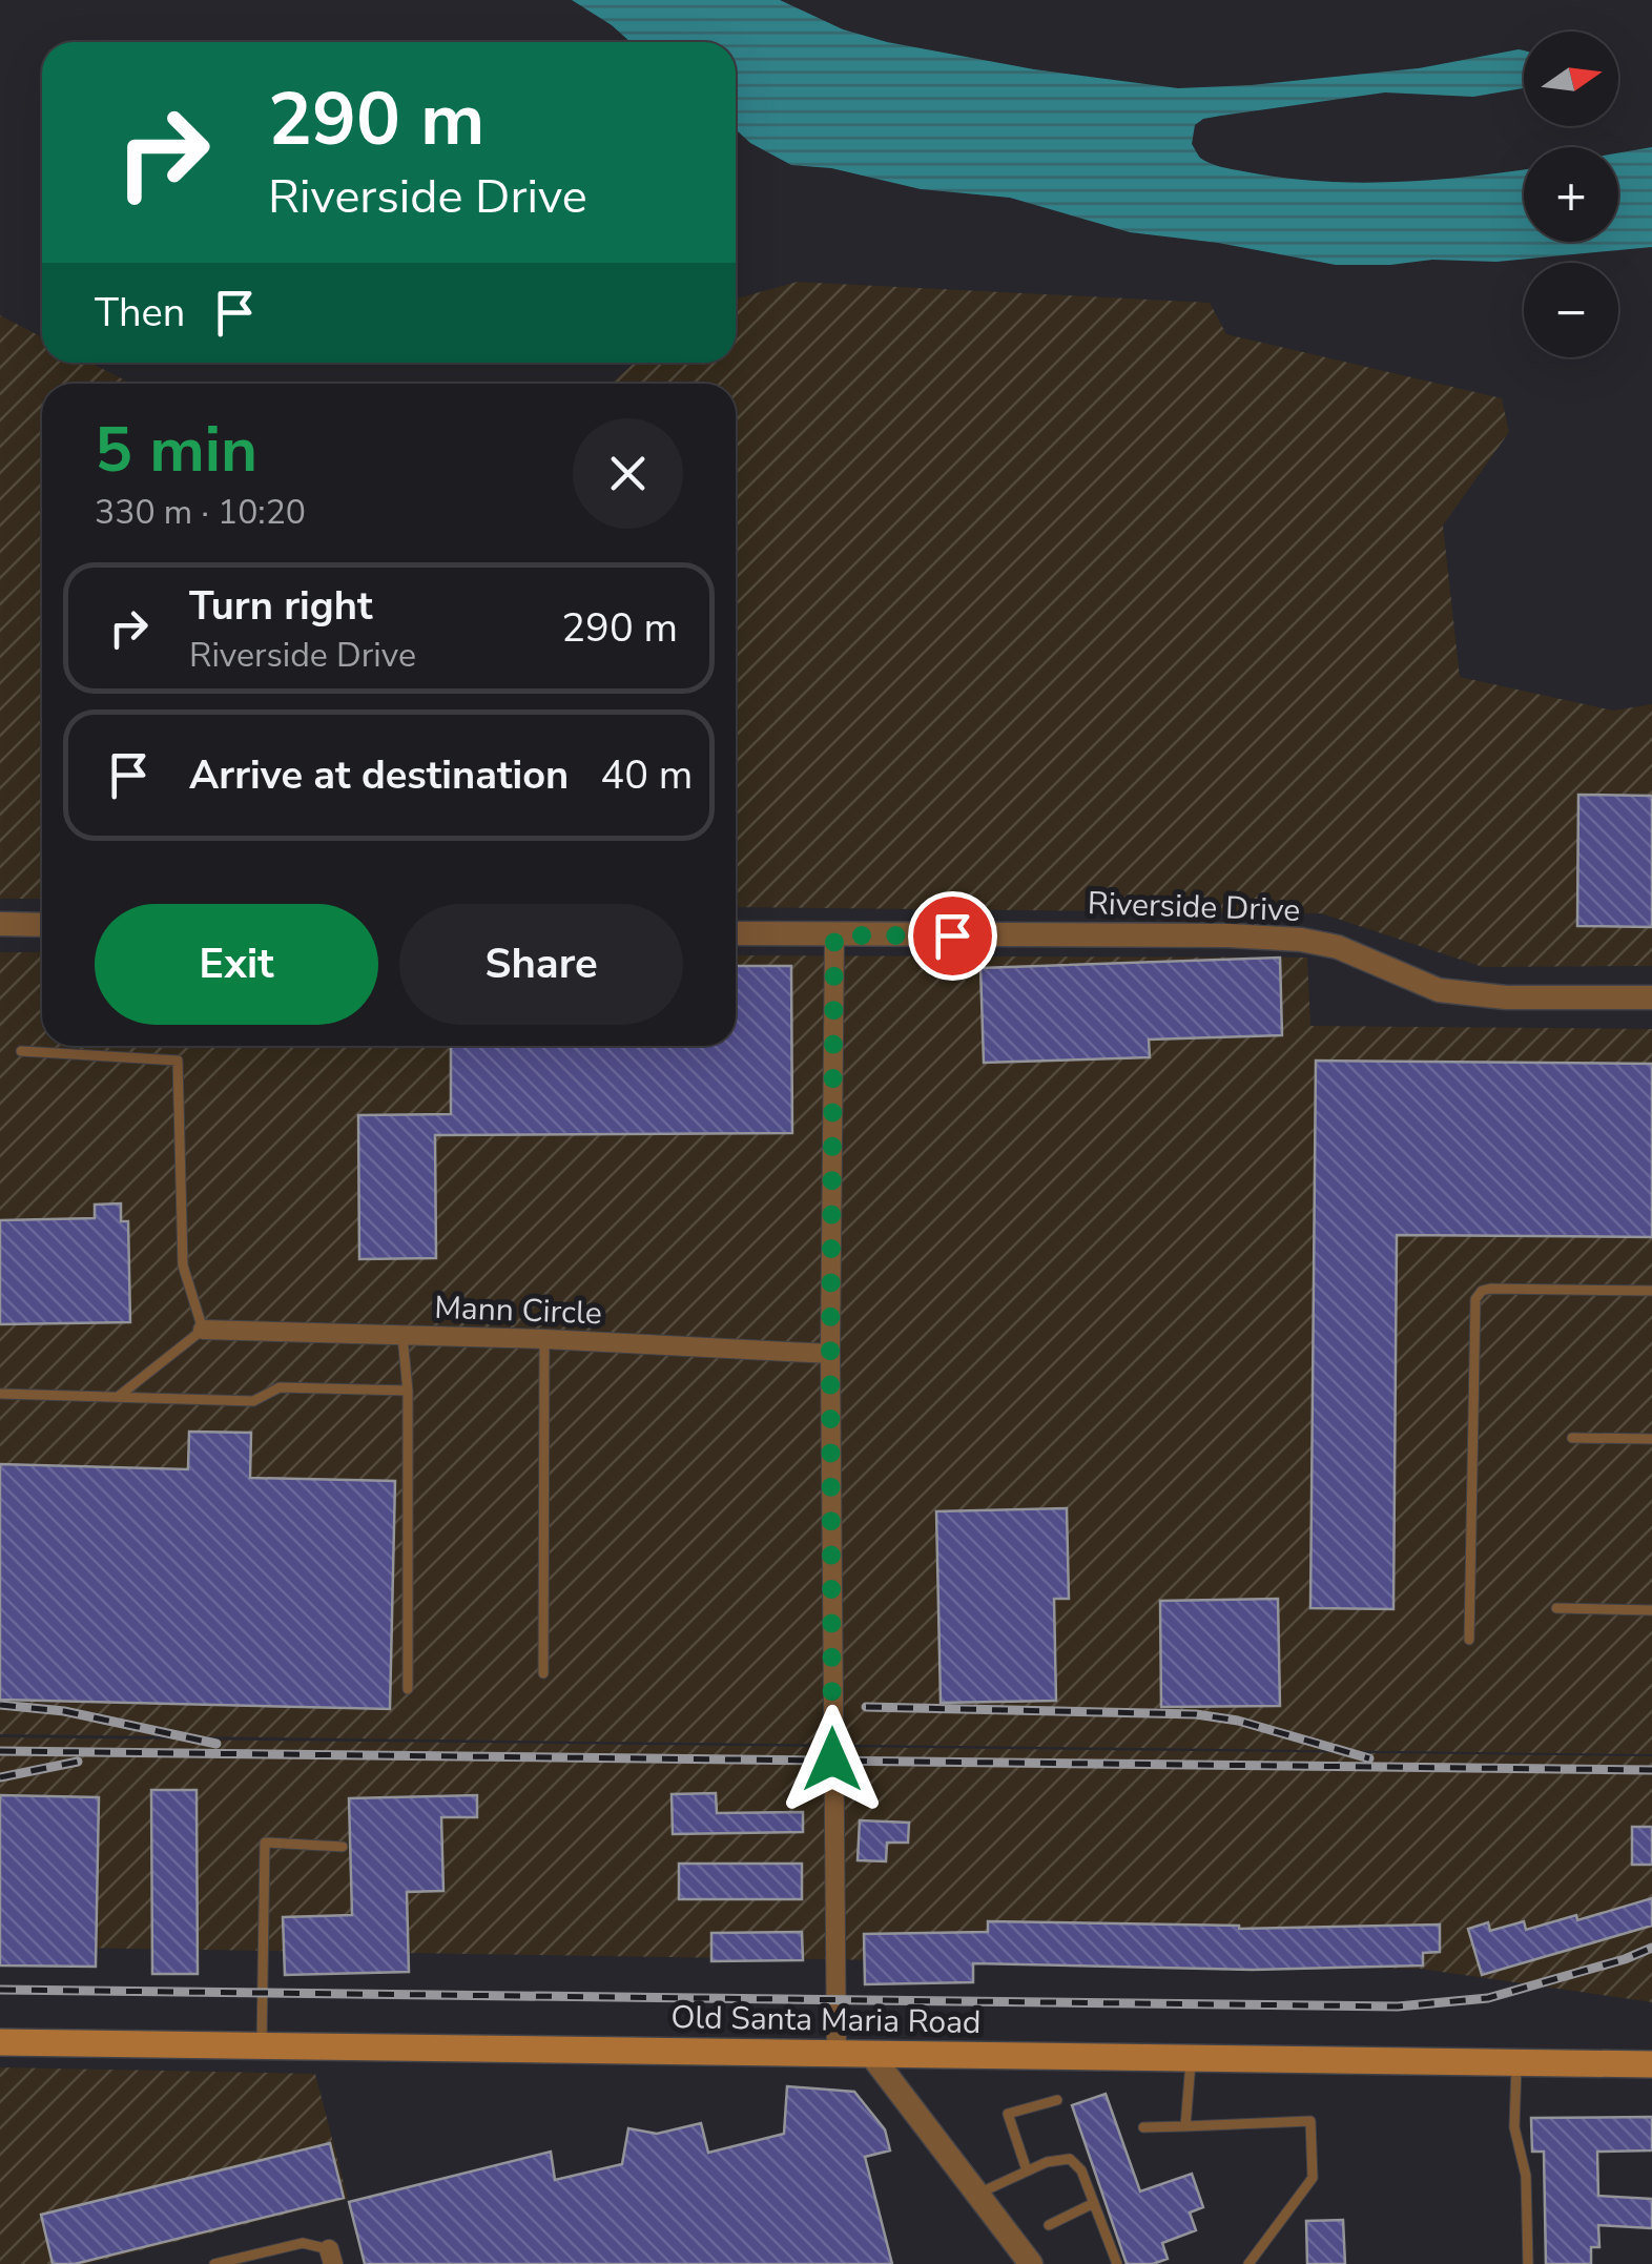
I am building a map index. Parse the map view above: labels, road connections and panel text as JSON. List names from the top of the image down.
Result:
{
  "streets": {
    "main road": ["Old Santa Maria Road"],
    "street": ["Riverside Drive", "Mann Circle"]
  },
  "north": "right",
  "page": {
    "map_buttons": ["+", "−"],
    "turn": ["290 m", "Riverside Drive"],
    "then": "Then",
    "heading": ["5 min", "330 m · 10:20"],
    "list": [
      {
        "name": "Turn right",
        "note": "Riverside Drive",
        "value": "290 m"
      },
      {
        "name": "Arrive at destination",
        "value": "40 m"
      }
    ],
    "buttons": ["Exit", "Share"]
  }
}
